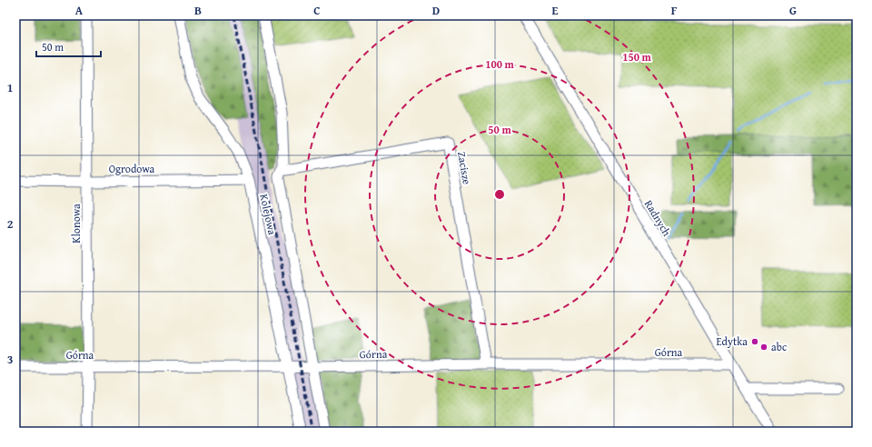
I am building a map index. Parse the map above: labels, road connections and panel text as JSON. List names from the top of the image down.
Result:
{
  "streets": {
    "street": [
      "Zacisze",
      "Ogrodowa",
      "Kolejowa",
      "Radnych",
      "Klonowa",
      "Górna"
    ]
  },
  "crossings": [
    ["Zacisze", "Kolejowa"],
    ["Zacisze", "Górna"],
    ["Ogrodowa", "Kolejowa"],
    ["Ogrodowa", "Klonowa"],
    ["Kolejowa", "Górna"],
    ["Radnych", "Górna"],
    ["Klonowa", "Górna"]
  ],
  "places": ["Edytka", "abc"],
  "scale_bar": "50 m",
  "grid": {
    "columns": [
      "A",
      "B",
      "C",
      "D",
      "E",
      "F",
      "G"
    ],
    "rows": ["1", "2", "3"]
  },
  "rings": ["150 m", "100 m", "50 m"]
}
